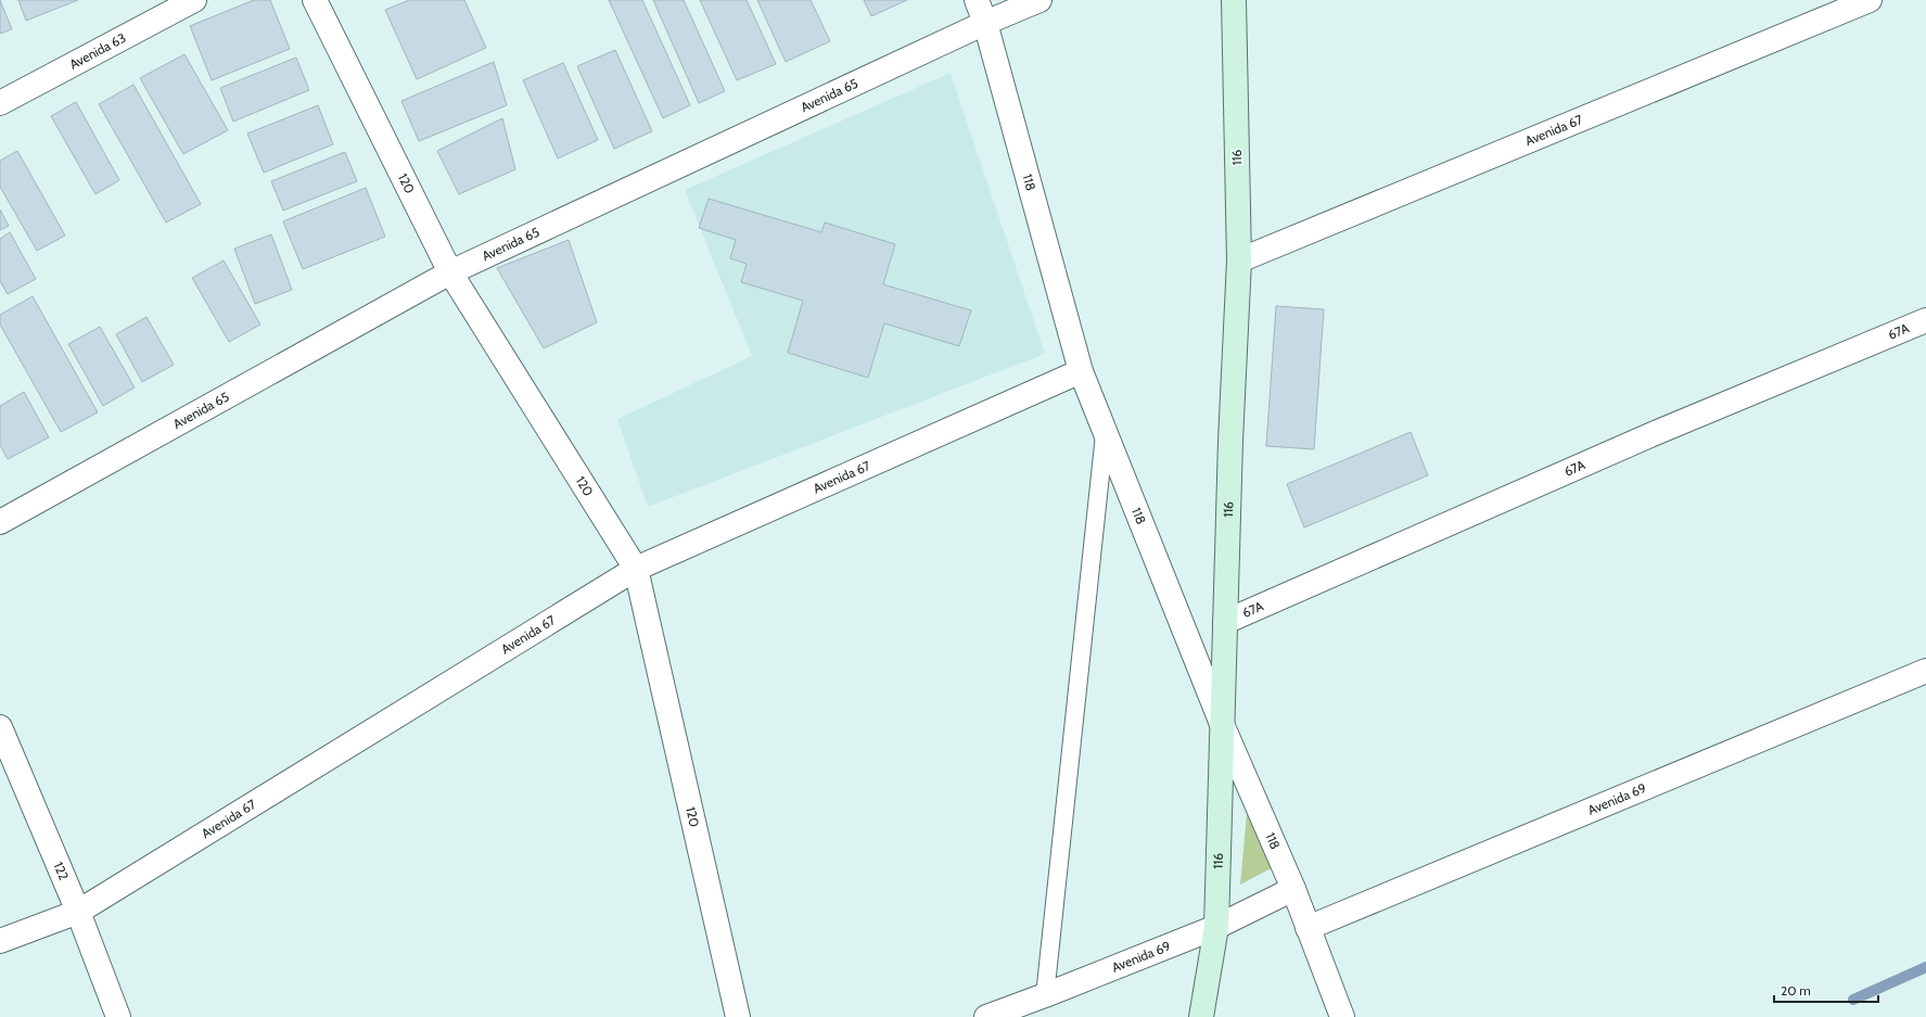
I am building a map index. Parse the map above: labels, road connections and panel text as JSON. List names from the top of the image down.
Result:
{
  "streets": {
    "street": [
      "Avenida 63",
      "Avenida 65",
      "Avenida 67",
      "116",
      "118",
      "120",
      "67A",
      "Avenida 69",
      "122"
    ]
  },
  "crossings": [
    ["Avenida 65", "118"],
    ["Avenida 65", "120"],
    ["Avenida 67", "116"],
    ["Avenida 67", "118"],
    ["Avenida 67", "120"],
    ["Avenida 67", "122"],
    ["116", "118"],
    ["116", "67A"],
    ["116", "Avenida 69"],
    ["118", "Avenida 69"]
  ],
  "scale_bar": "20 m"
}
